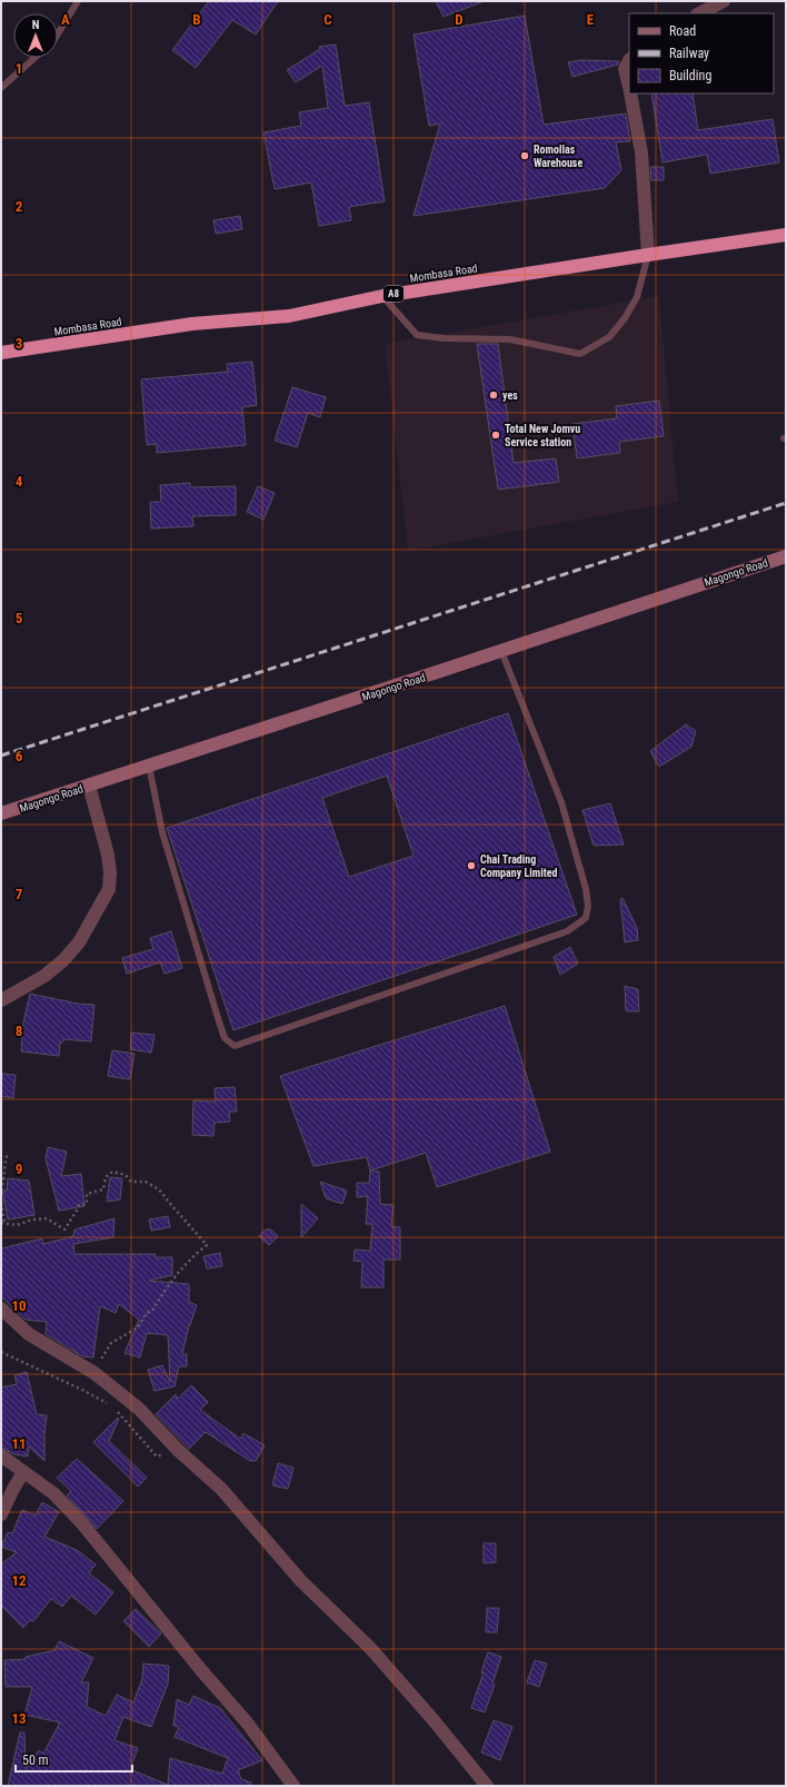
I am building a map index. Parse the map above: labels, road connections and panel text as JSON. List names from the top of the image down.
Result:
{
  "streets": {
    "highway": ["Mombasa Road", "A8"],
    "street": ["Magongo Road"]
  },
  "places": [
    "Romollas Warehouse",
    "yes",
    "Total New Jomvu Service station",
    "Chai Trading Company Limited"
  ],
  "legend": ["Road", "Railway", "Building"],
  "scale_bar": "50 m",
  "north": "top",
  "grid": {
    "columns": [
      "A",
      "B",
      "C",
      "D",
      "E"
    ],
    "rows": [
      "1",
      "2",
      "3",
      "4",
      "5",
      "6",
      "7",
      "8",
      "9",
      "10",
      "11",
      "12",
      "13"
    ]
  }
}
